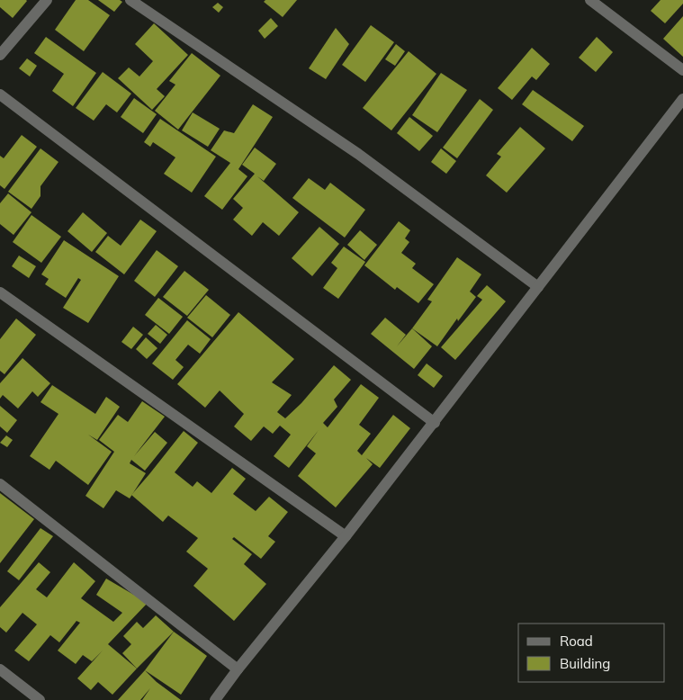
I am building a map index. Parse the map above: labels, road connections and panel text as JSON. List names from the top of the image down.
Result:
{
  "legend": ["Road", "Building"]
}
